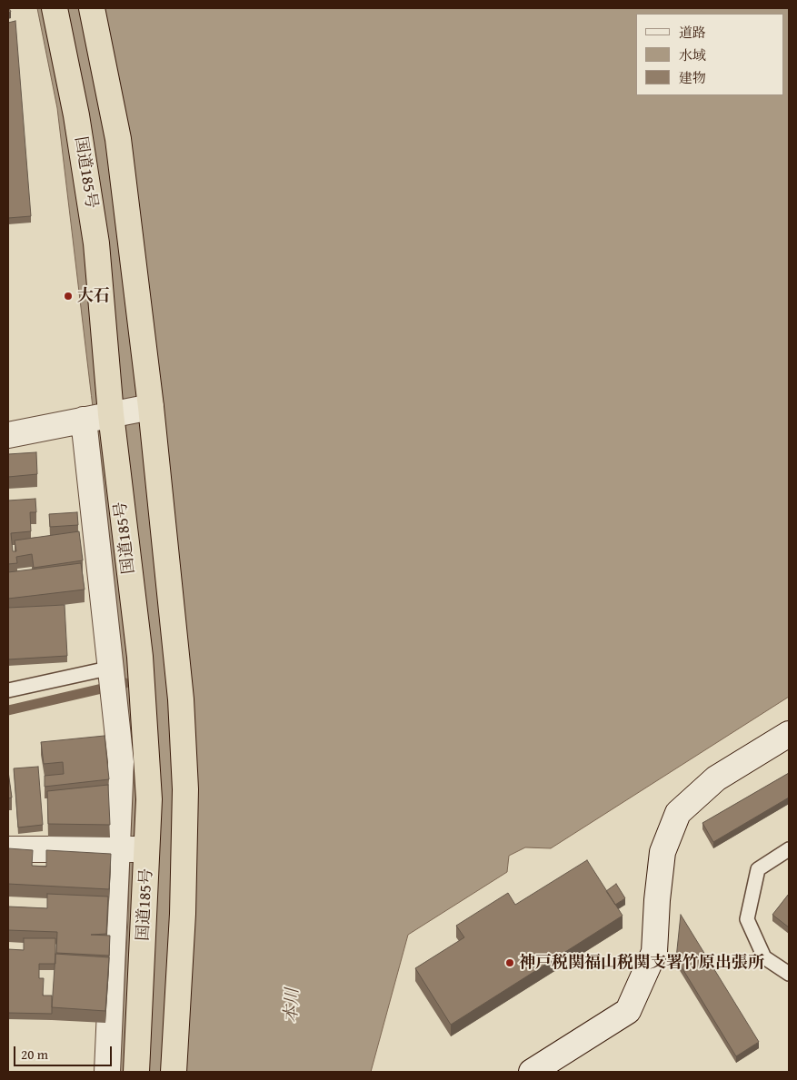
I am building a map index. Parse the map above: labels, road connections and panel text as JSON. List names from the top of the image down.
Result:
{
  "streets": {
    "highway": ["国道185号"]
  },
  "water": ["本川"],
  "places": ["大石", "神戸税関福山税関支署竹原出張所"],
  "legend": ["道路", "水域", "建物"],
  "scale_bar": "20 m"
}
